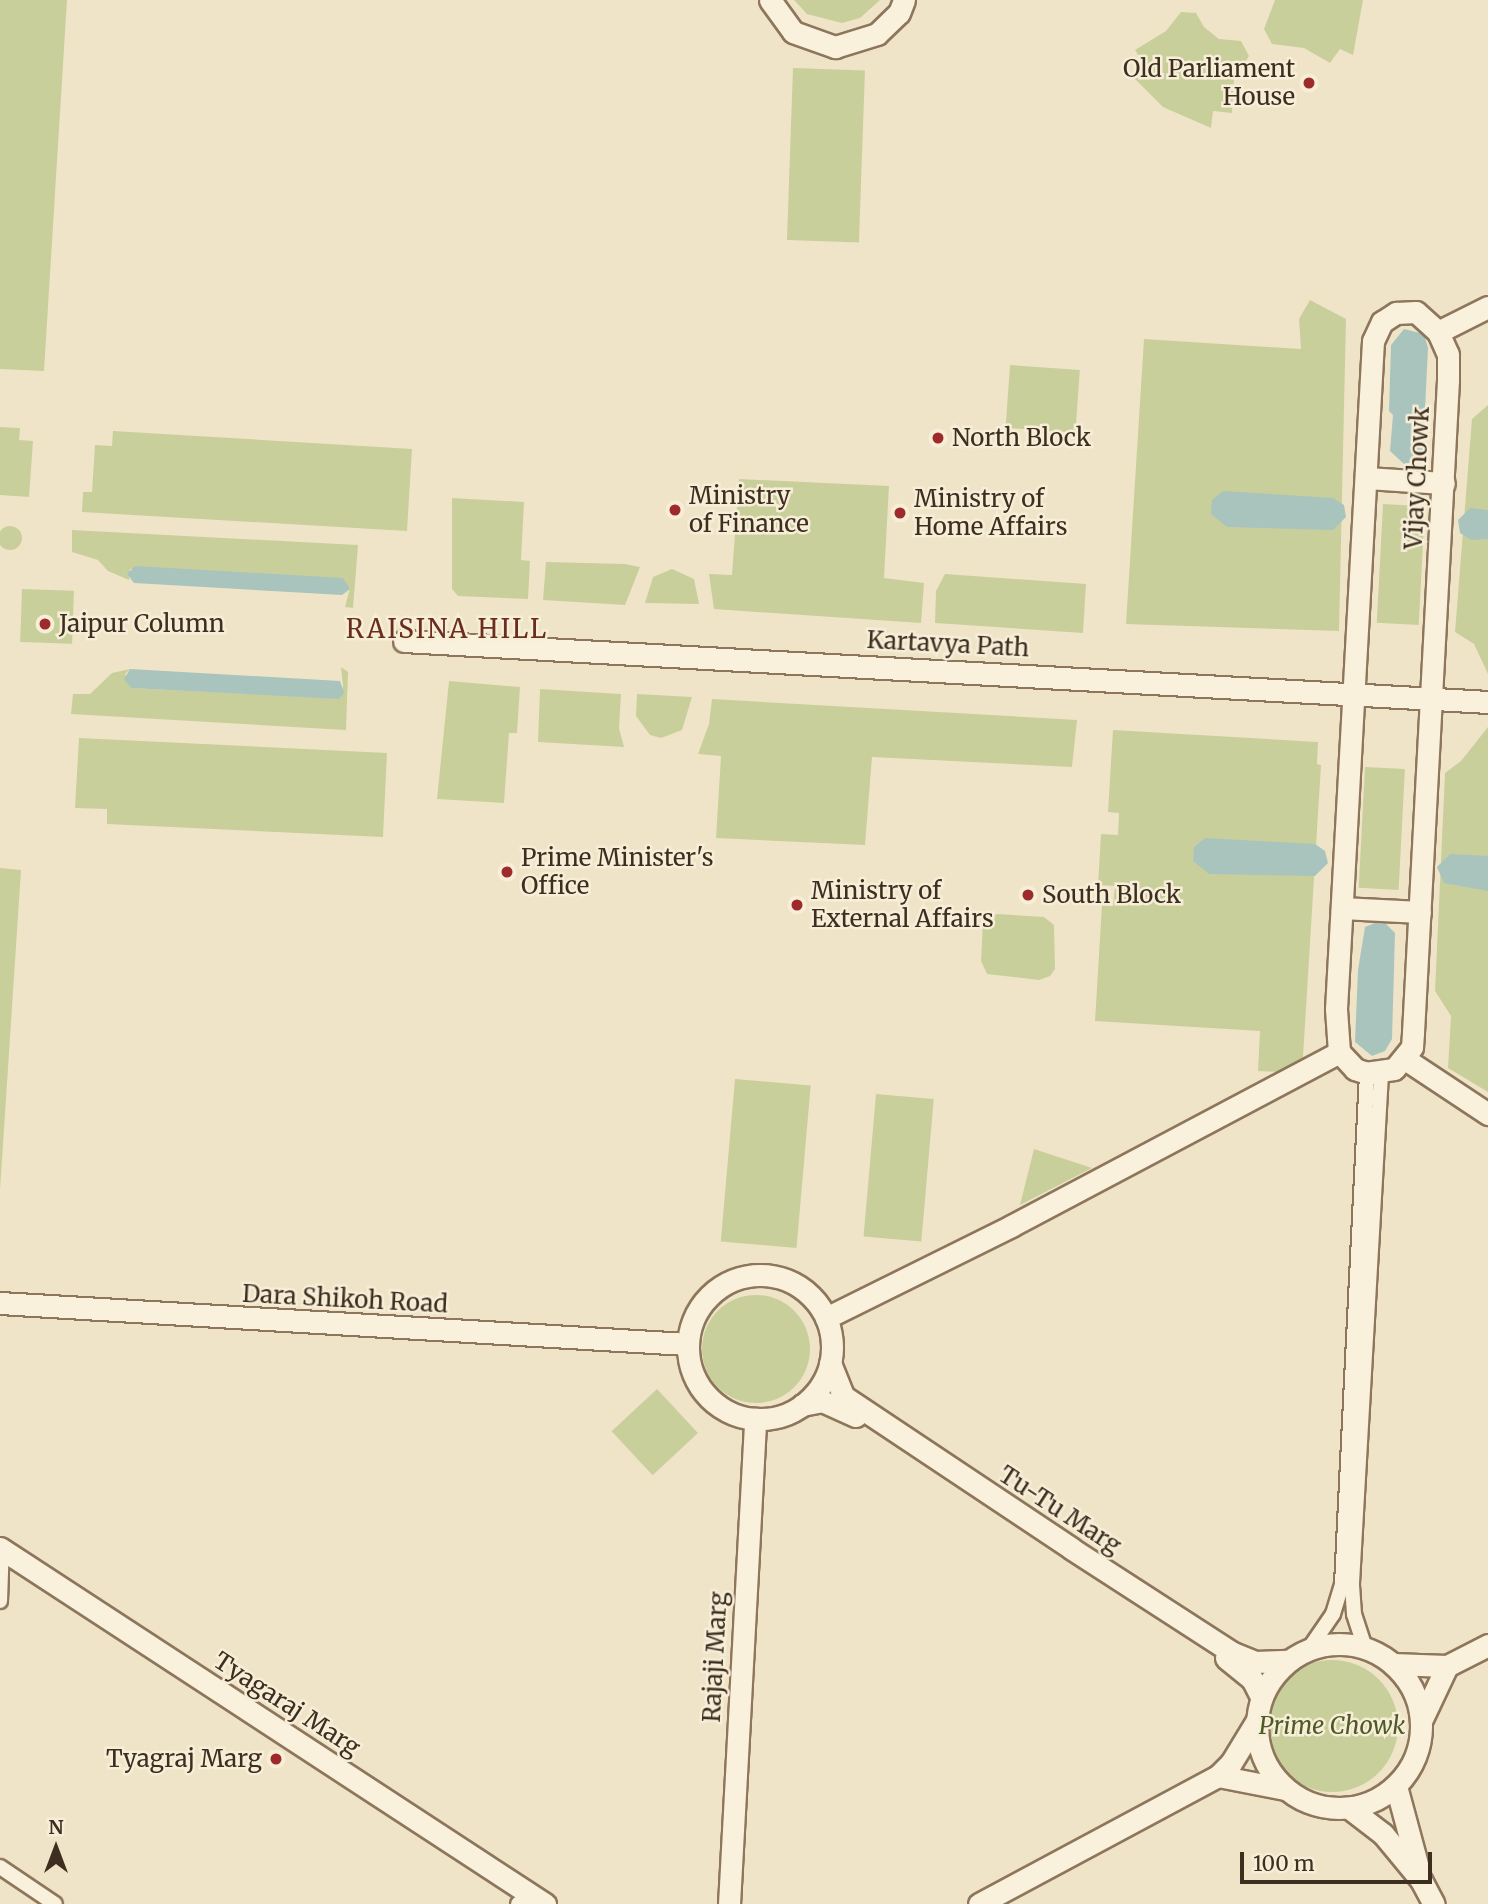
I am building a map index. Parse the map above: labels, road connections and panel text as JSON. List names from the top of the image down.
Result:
{
  "streets": {
    "main road": [
      "Vijay Chowk",
      "Kartavya Path",
      "Dara Shikoh Road",
      "Tu-Tu Marg",
      "Rajaji Marg",
      "Tyagaraj Marg"
    ]
  },
  "crossings": [
    ["Vijay Chowk", "Kartavya Path"],
    ["Dara Shikoh Road", "Tu-Tu Marg"],
    ["Dara Shikoh Road", "Rajaji Marg"],
    ["Tu-Tu Marg", "Rajaji Marg"]
  ],
  "districts": ["RAISINA HILL"],
  "parks": ["Prime Chowk"],
  "places": [
    "Old Parliament House",
    "North Block",
    "Ministry of Finance",
    "Ministry of Home Affairs",
    "Jaipur Column",
    "Prime Minister's Office",
    "South Block",
    "Ministry of External Affairs",
    "Tyagraj Marg"
  ],
  "scale_bar": "100 m",
  "north": "top"
}
